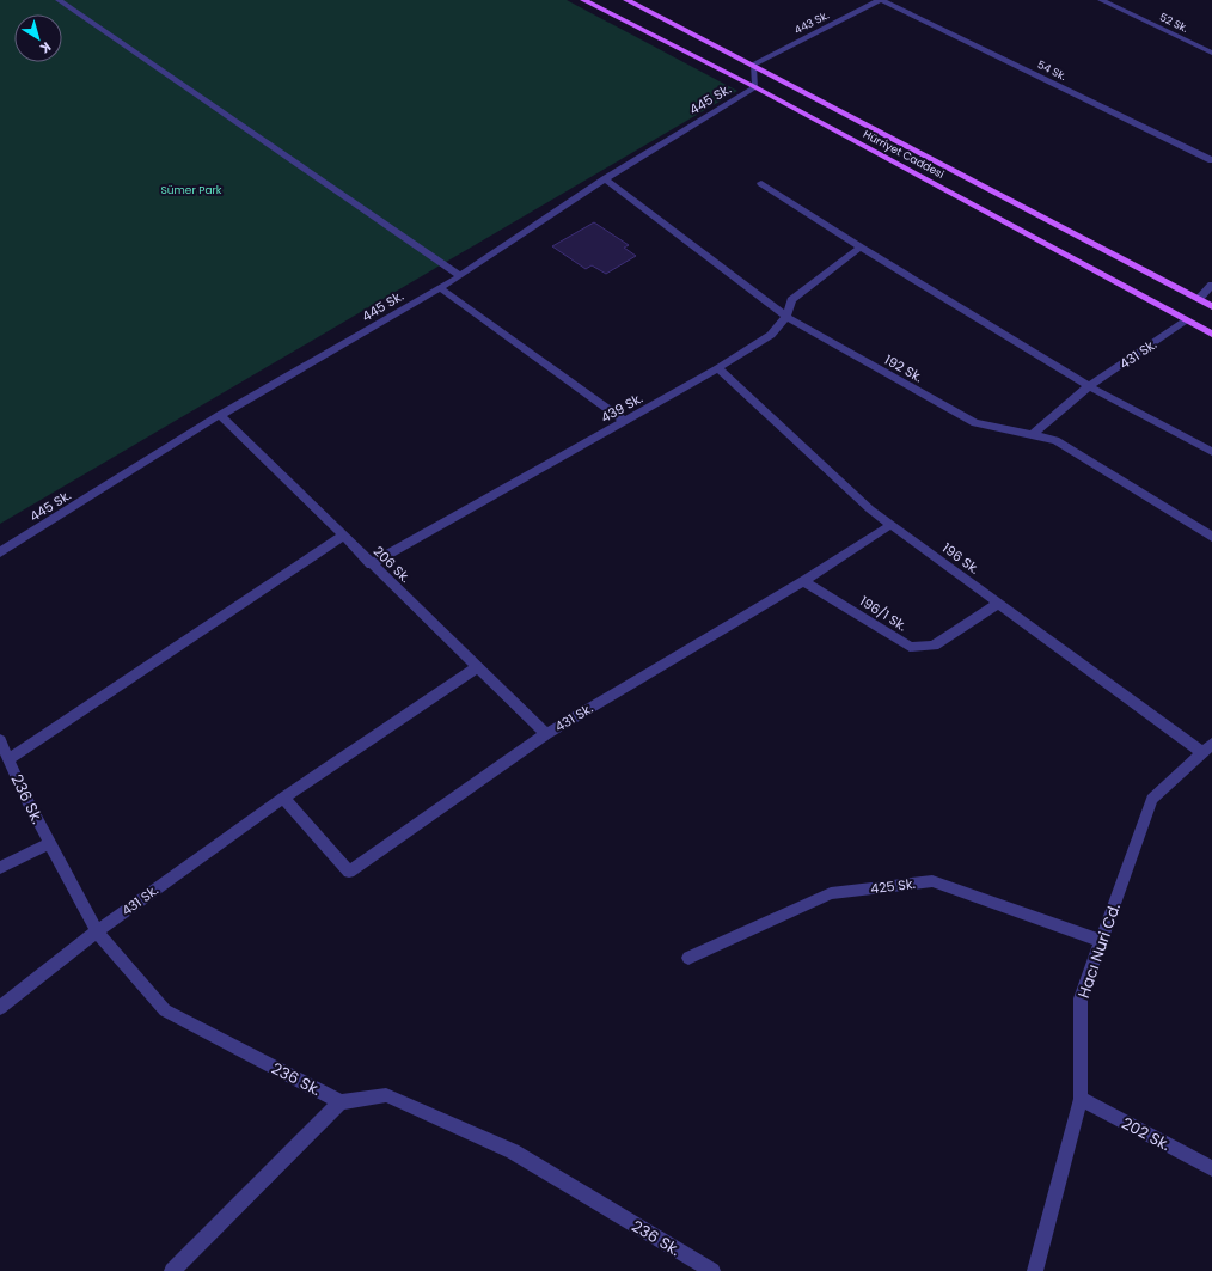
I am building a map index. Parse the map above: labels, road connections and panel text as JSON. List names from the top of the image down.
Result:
{
  "streets": {
    "main road": ["Hürriyet Caddesi"],
    "street": [
      "443 Sk.",
      "52 Sk.",
      "54 Sk.",
      "445 Sk.",
      "431 Sk.",
      "192 Sk.",
      "439 Sk.",
      "196 Sk.",
      "206 Sk.",
      "196/1 Sk.",
      "236 Sk.",
      "425 Sk.",
      "Hacı Nuri Cd.",
      "202 Sk."
    ]
  },
  "crossings": [
    ["443 Sk.", "54 Sk."],
    ["443 Sk.", "Hürriyet Caddesi"],
    ["445 Sk.", "Hürriyet Caddesi"],
    ["445 Sk.", "192 Sk."],
    ["445 Sk.", "206 Sk."],
    ["Hürriyet Caddesi", "431 Sk."],
    ["431 Sk.", "192 Sk."],
    ["431 Sk.", "196 Sk."],
    ["431 Sk.", "206 Sk."],
    ["431 Sk.", "196/1 Sk."],
    ["431 Sk.", "236 Sk."],
    ["192 Sk.", "439 Sk."],
    ["439 Sk.", "196 Sk."],
    ["439 Sk.", "206 Sk."],
    ["196 Sk.", "196/1 Sk."],
    ["196 Sk.", "Hacı Nuri Cd."],
    ["425 Sk.", "Hacı Nuri Cd."],
    ["Hacı Nuri Cd.", "202 Sk."]
  ],
  "parks": ["Sümer Park"],
  "north": "bottom right"
}
